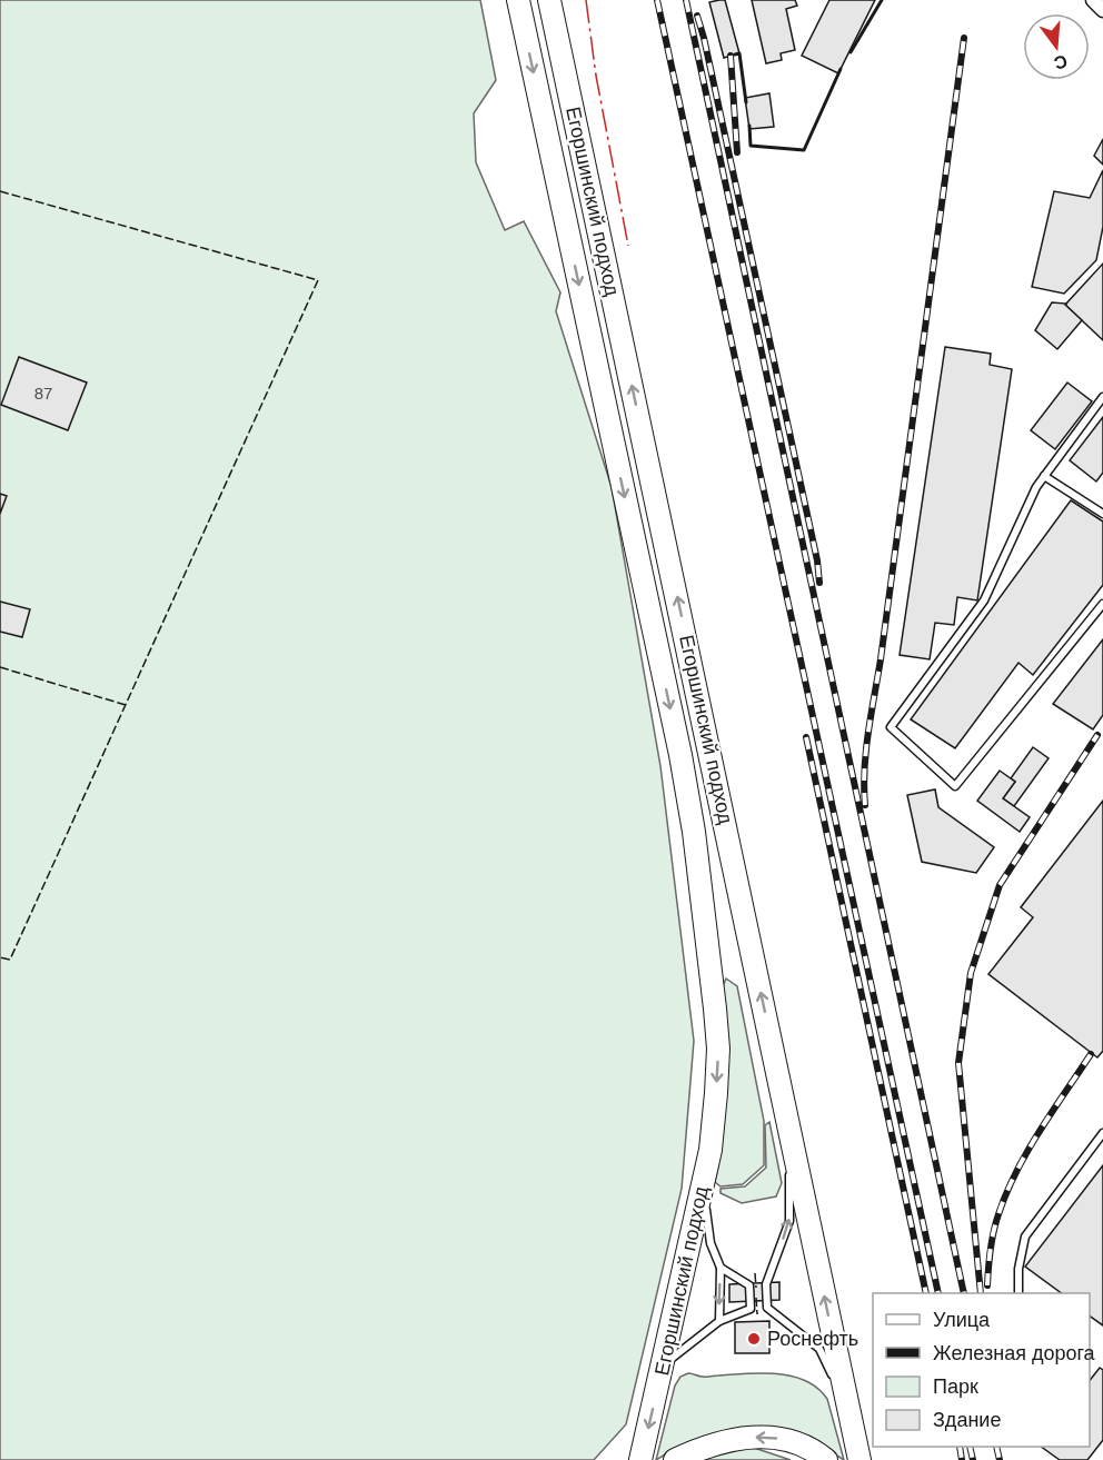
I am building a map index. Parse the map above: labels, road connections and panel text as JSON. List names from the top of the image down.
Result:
{
  "streets": {
    "main road": ["Егоршинский подход"]
  },
  "places": ["Роснефть"],
  "house_numbers": ["87"],
  "legend": [
    "Улица",
    "Железная дорога",
    "Парк",
    "Здание"
  ],
  "north": "bottom"
}
